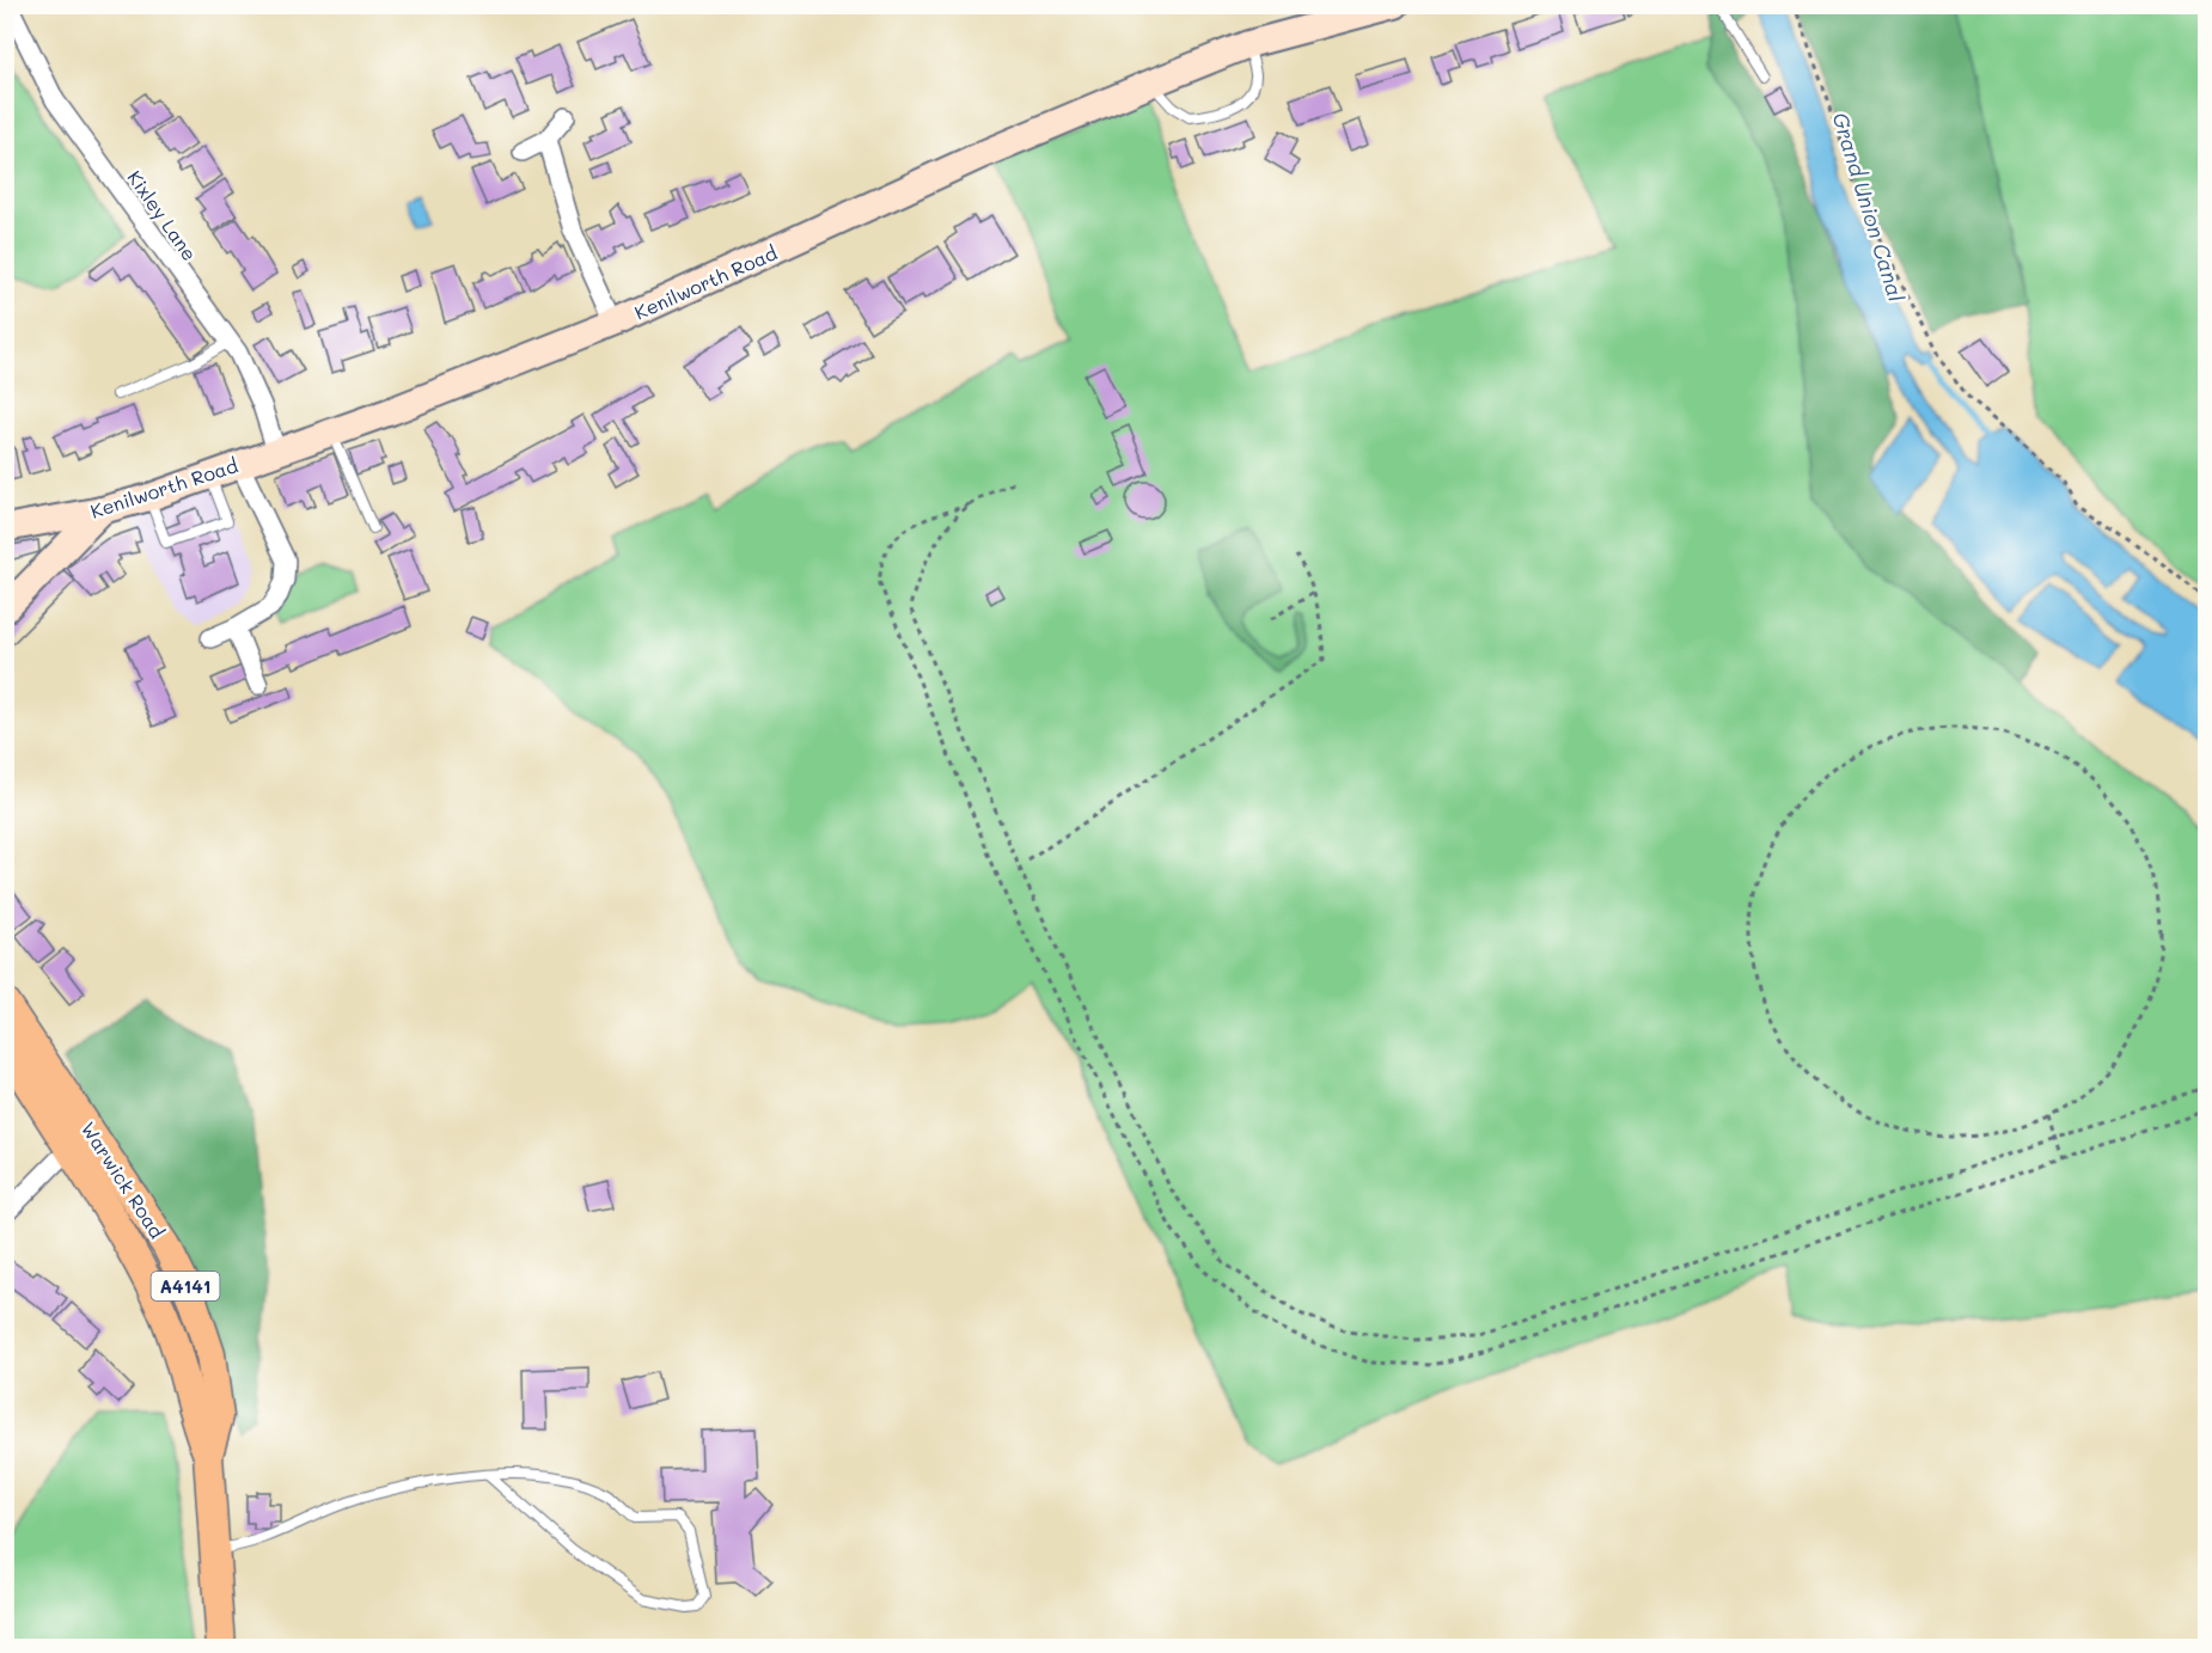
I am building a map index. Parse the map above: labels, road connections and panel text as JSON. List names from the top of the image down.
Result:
{
  "streets": {
    "main road": ["Kenilworth Road", "Warwick Road", "A4141"],
    "street": ["Kixley Lane"]
  },
  "crossings": [
    ["Kixley Lane", "Kenilworth Road"]
  ],
  "water": ["Grand Union Canal"]
}
